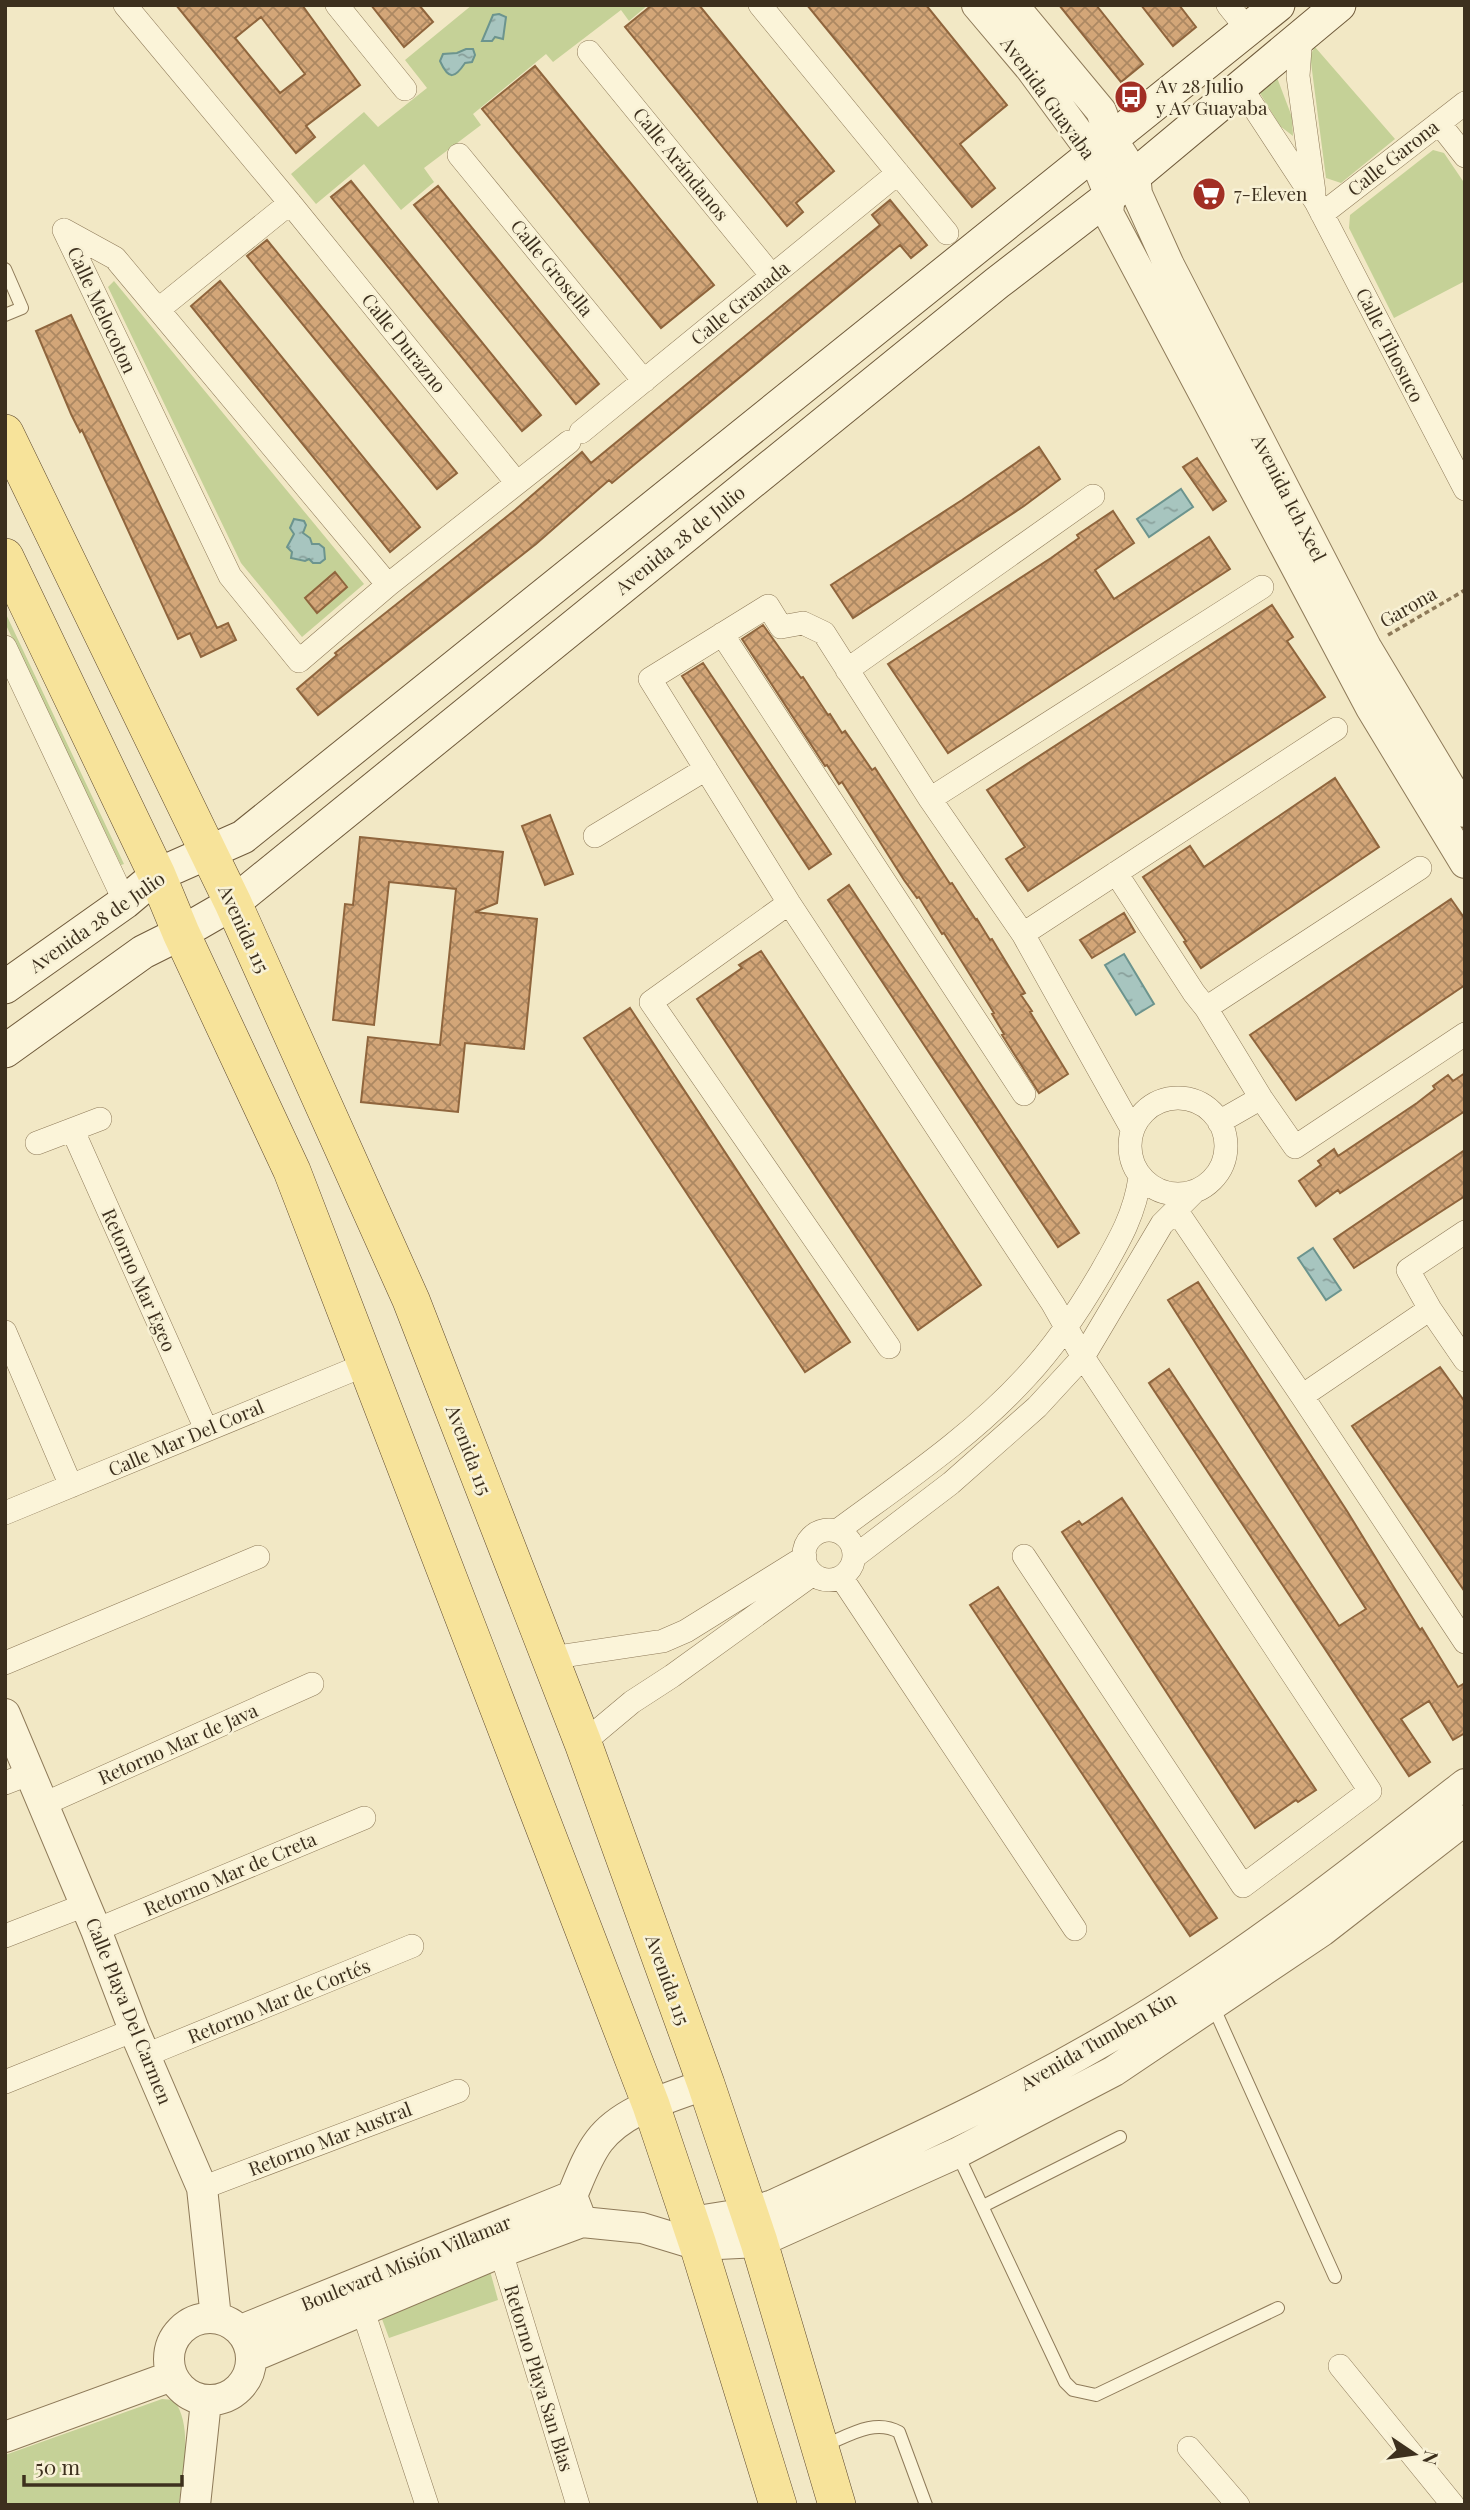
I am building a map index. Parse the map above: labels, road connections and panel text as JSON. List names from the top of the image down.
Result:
{
  "streets": {
    "main road": ["Avenida 28 de Julio", "Avenida 115"],
    "street": [
      "Avenida Guayaba",
      "Calle Garona",
      "Calle Arándanos",
      "Calle Grosella",
      "Calle Granada",
      "Calle Melocoton",
      "Calle Durazno",
      "Calle Tihosuco",
      "Avenida Ich Xeel",
      "Retorno Mar Egeo",
      "Calle Mar Del Coral",
      "Retorno Mar de Java",
      "Retorno Mar de Creta",
      "Retorno Mar de Cortés",
      "Calle Playa Del Carmen",
      "Avenida Tumben Kin",
      "Retorno Mar Austral",
      "Boulevard Misión Villamar",
      "Retorno Playa San Blas"
    ],
    "path": ["Garona"]
  },
  "crossings": [
    ["Avenida Guayaba", "Avenida Ich Xeel"],
    ["Avenida Guayaba", "Avenida 28 de Julio"],
    ["Calle Garona", "Calle Tihosuco"],
    ["Calle Arándanos", "Calle Granada"],
    ["Calle Grosella", "Calle Granada"],
    ["Calle Granada", "Calle Durazno"],
    ["Calle Tihosuco", "Avenida 28 de Julio"],
    ["Avenida Ich Xeel", "Avenida 28 de Julio"],
    ["Avenida Ich Xeel", "Garona"],
    ["Avenida 28 de Julio", "Avenida 115"],
    ["Avenida 115", "Avenida Tumben Kin"],
    ["Retorno Mar Egeo", "Calle Mar Del Coral"],
    ["Retorno Mar de Java", "Calle Playa Del Carmen"],
    ["Retorno Mar de Creta", "Calle Playa Del Carmen"],
    ["Retorno Mar de Cortés", "Calle Playa Del Carmen"],
    ["Calle Playa Del Carmen", "Retorno Mar Austral"],
    ["Calle Playa Del Carmen", "Boulevard Misión Villamar"],
    ["Boulevard Misión Villamar", "Retorno Playa San Blas"]
  ],
  "places": {
    "bus stop": ["Av 28 Julio y Av Guayaba"],
    "supermarket": ["7-Eleven"]
  },
  "scale_bar": "50 m",
  "north": "right"
}
